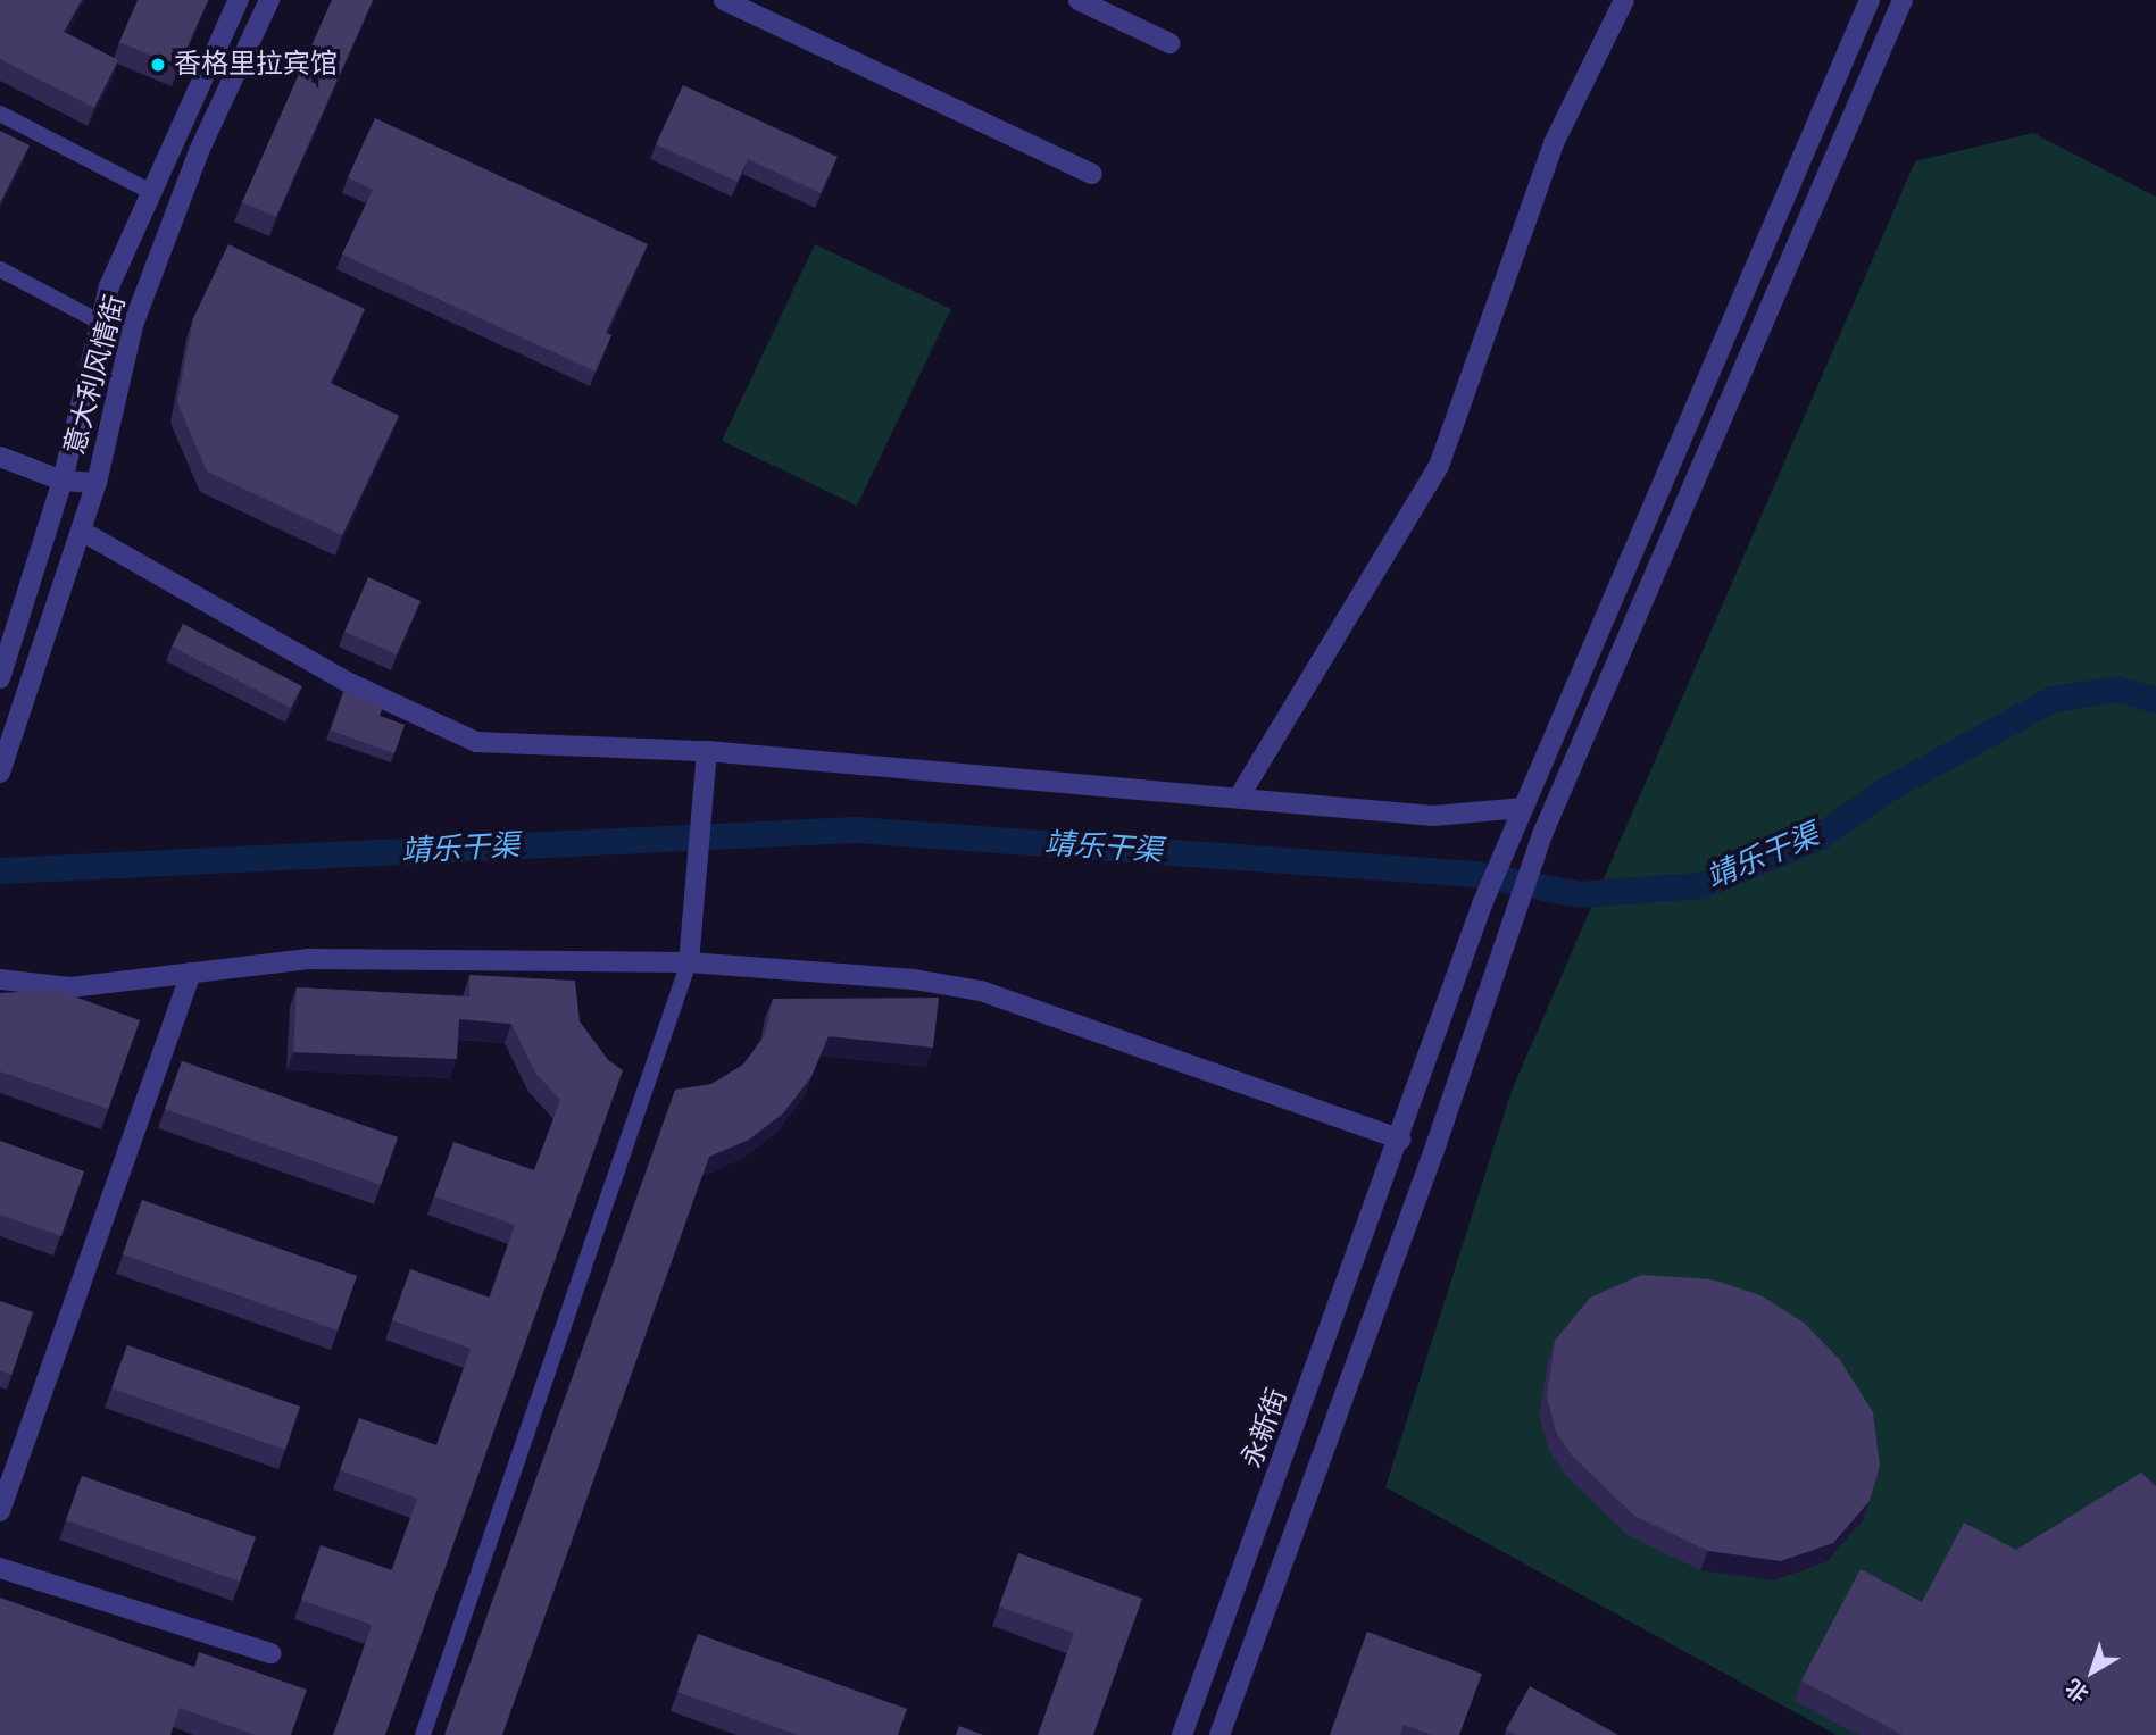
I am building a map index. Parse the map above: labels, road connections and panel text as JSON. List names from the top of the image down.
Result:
{
  "streets": {
    "street": ["意大利风情街", "永新街"]
  },
  "water": ["靖乐干渠"],
  "places": ["香格里拉宾馆"],
  "north": "bottom left"
}
